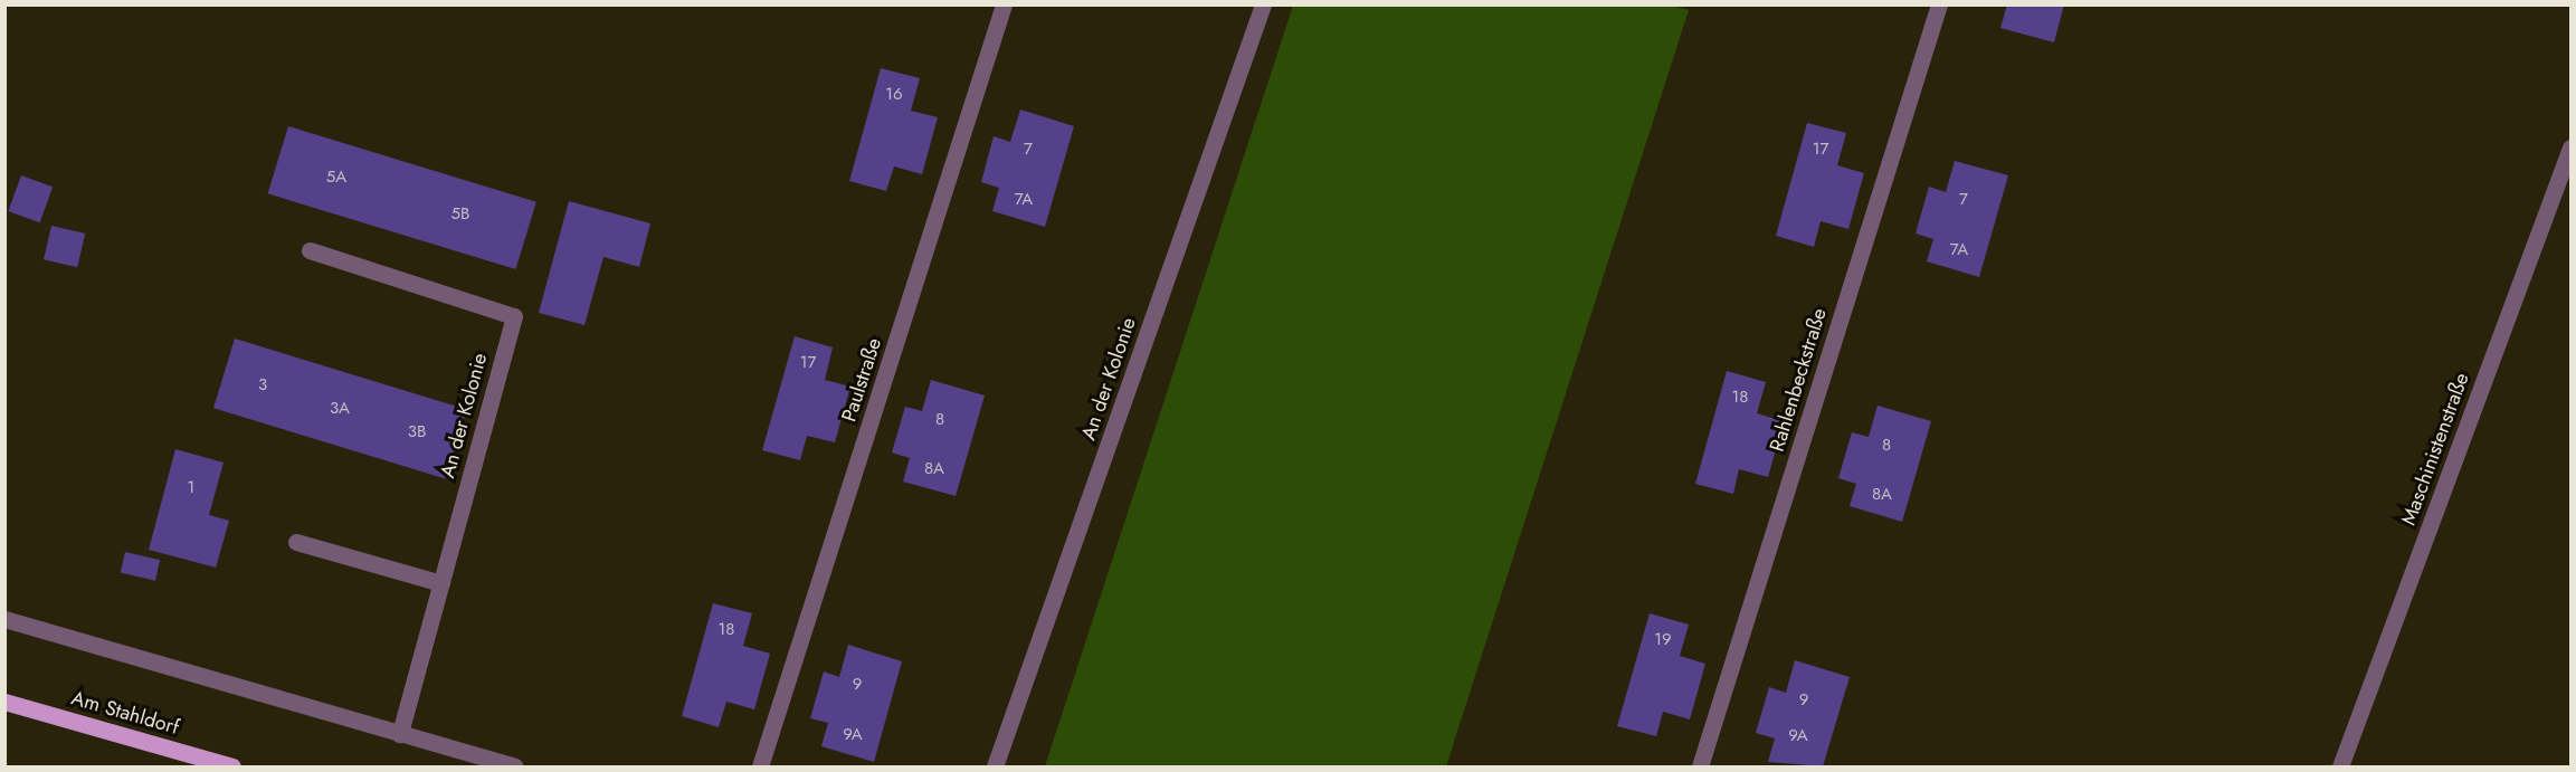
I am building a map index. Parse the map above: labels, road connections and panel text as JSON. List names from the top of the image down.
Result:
{
  "streets": {
    "main road": ["Am Stahldorf"],
    "street": [
      "An der Kolonie",
      "Paulstraße",
      "Rahlenbeckstraße",
      "Maschinistenstraße"
    ]
  },
  "house_numbers": [
    "16",
    "7",
    "17",
    "5A",
    "7A",
    "7",
    "5B",
    "7A",
    "17",
    "3",
    "18",
    "3A",
    "8",
    "3B",
    "8",
    "8A",
    "1",
    "8A",
    "18",
    "19",
    "9",
    "9",
    "9A",
    "9A"
  ]
}
